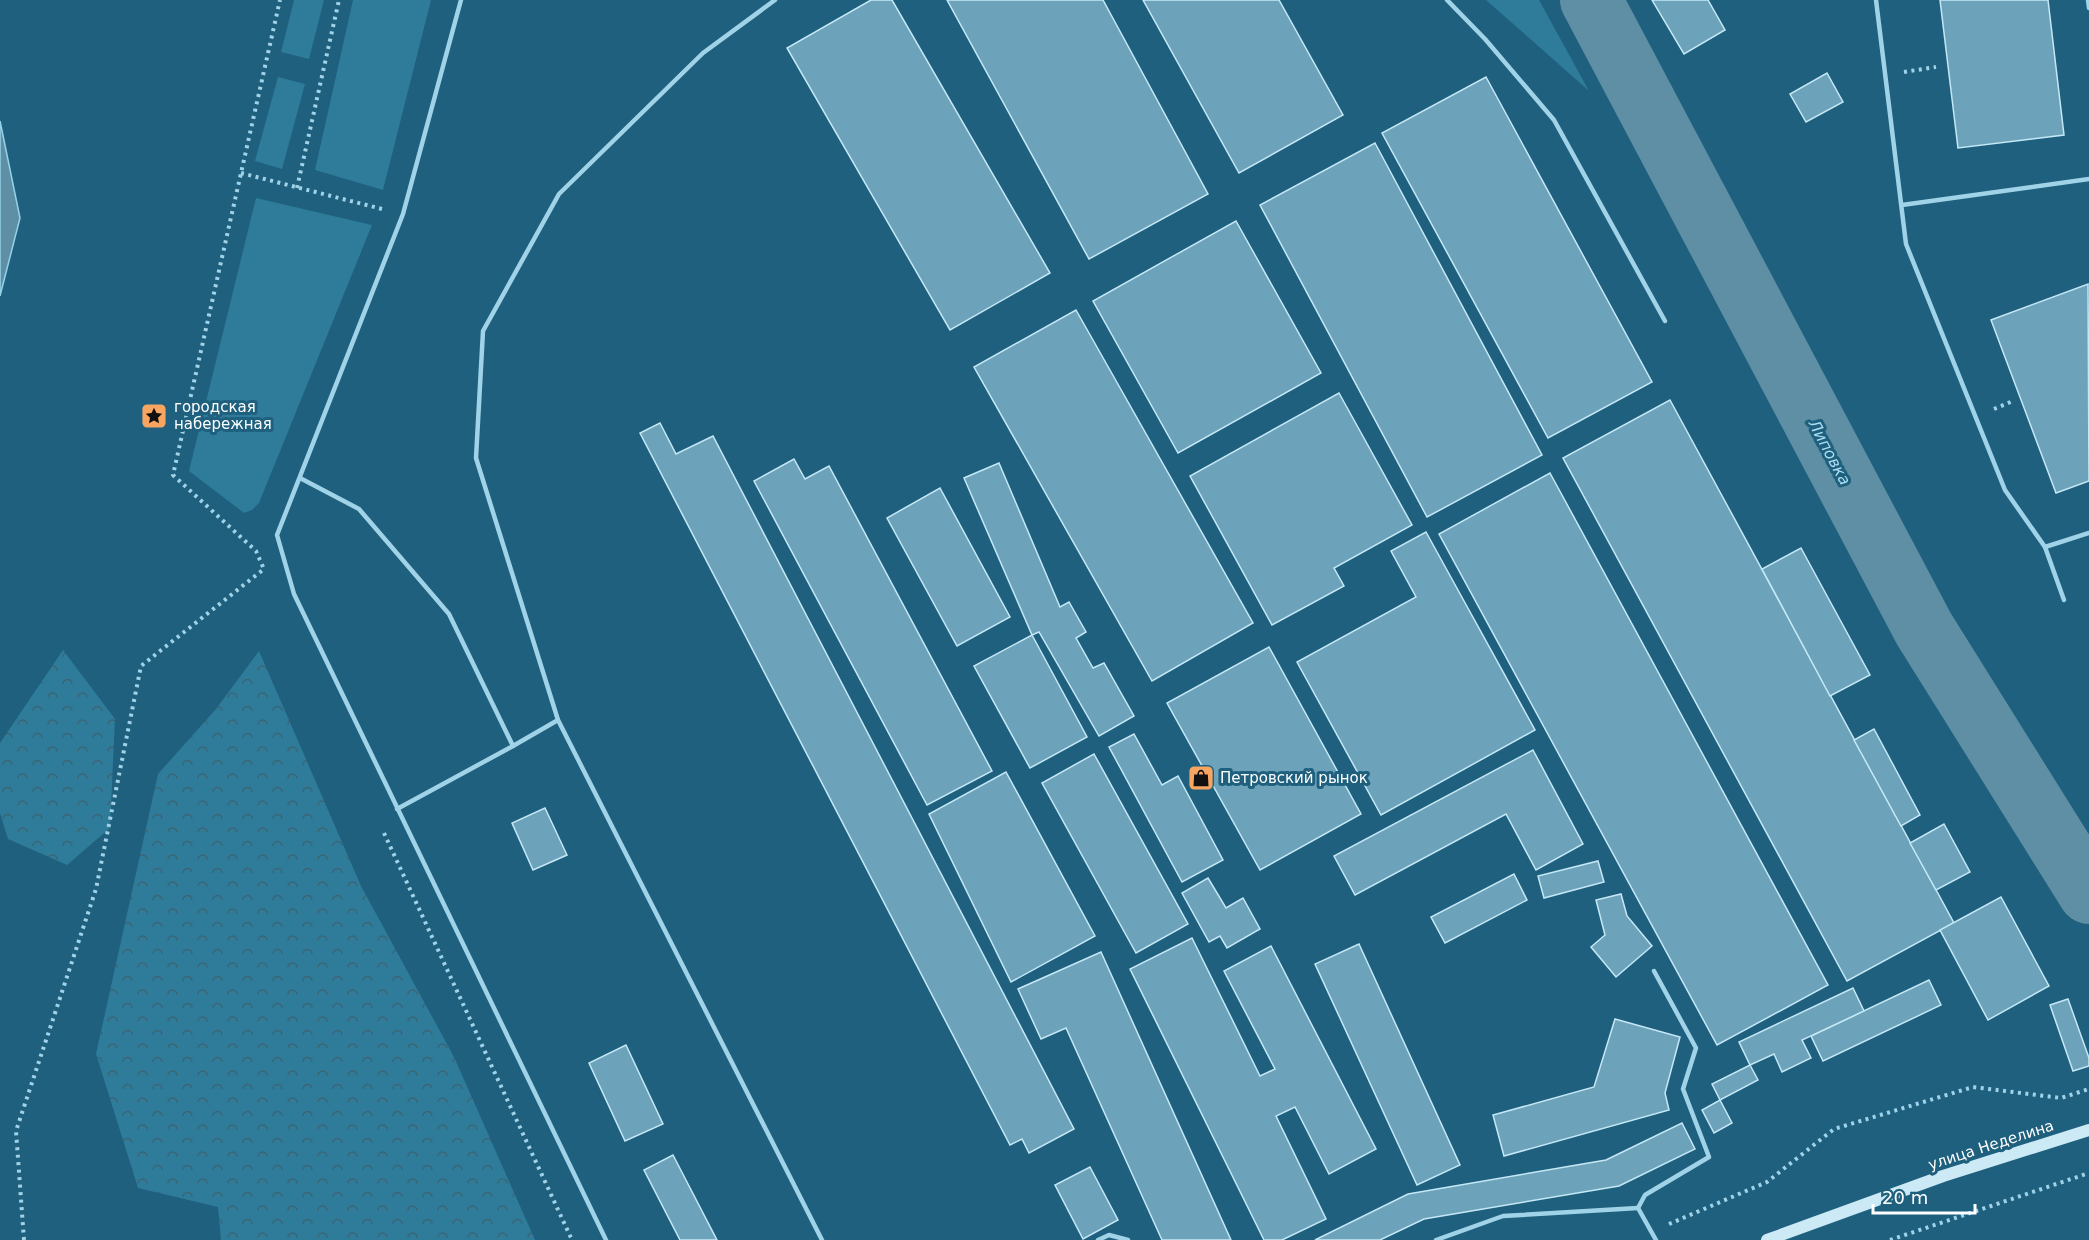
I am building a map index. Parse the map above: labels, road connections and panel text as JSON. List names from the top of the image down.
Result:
{
  "streets": {
    "main road": ["улица Неделина"]
  },
  "water": ["Липовка"],
  "places": {
    "place": ["городская набережная"],
    "shop": ["Петровский рынок"]
  },
  "scale_bar": "20 m"
}
